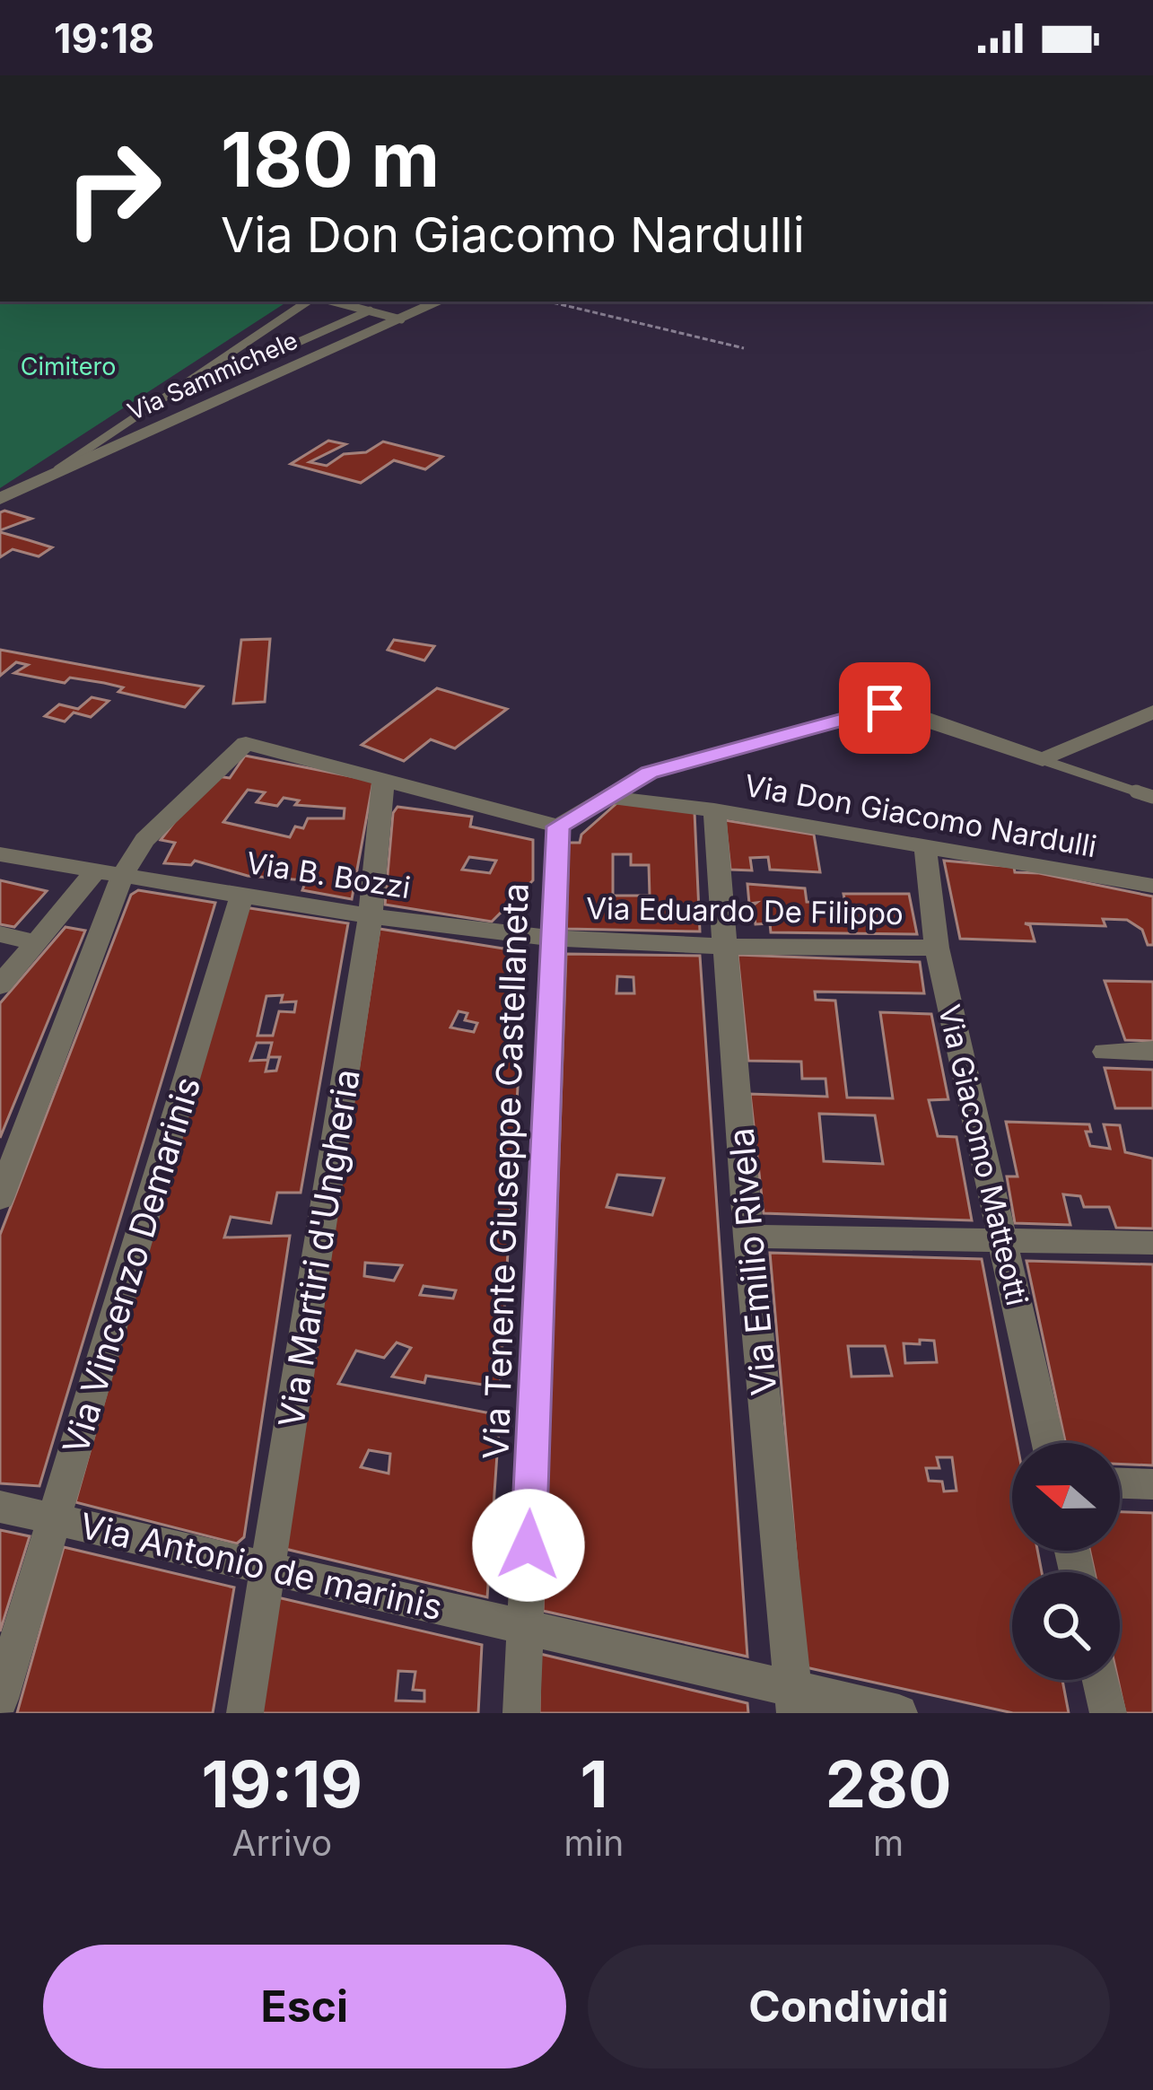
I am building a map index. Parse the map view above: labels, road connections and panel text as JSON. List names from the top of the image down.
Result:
{
  "streets": {
    "street": [
      "Via Sammichele",
      "Via Don Giacomo Nardulli",
      "Via B. Bozzi",
      "Via Eduardo De Filippo",
      "Via Giacomo Matteotti",
      "Via Tenente Giuseppe Castellaneta",
      "Via Martiri d'Ungheria",
      "Via Emilio Rivela",
      "Via Vincenzo Demarinis",
      "Via Antonio de marinis"
    ]
  },
  "crossings": [
    ["Via Don Giacomo Nardulli", "Via Giacomo Matteotti"],
    ["Via Don Giacomo Nardulli", "Via Emilio Rivela"],
    ["Via B. Bozzi", "Via Eduardo De Filippo"],
    ["Via B. Bozzi", "Via Tenente Giuseppe Castellaneta"],
    ["Via B. Bozzi", "Via Martiri d'Ungheria"],
    ["Via B. Bozzi", "Via Vincenzo Demarinis"],
    ["Via Eduardo De Filippo", "Via Giacomo Matteotti"],
    ["Via Eduardo De Filippo", "Via Tenente Giuseppe Castellaneta"],
    ["Via Eduardo De Filippo", "Via Emilio Rivela"],
    ["Via Tenente Giuseppe Castellaneta", "Via Antonio de marinis"],
    ["Via Martiri d'Ungheria", "Via Antonio de marinis"],
    ["Via Emilio Rivela", "Via Antonio de marinis"],
    ["Via Vincenzo Demarinis", "Via Antonio de marinis"]
  ],
  "parks": ["Cimitero"],
  "north": "left",
  "page": {
    "status": "19:18",
    "turn": ["180 m", "Via Don Giacomo Nardulli"],
    "eta": [
      "19:19",
      "Arrivo",
      "1",
      "min",
      "280",
      "m"
    ],
    "buttons": ["Esci", "Condividi"]
  }
}
